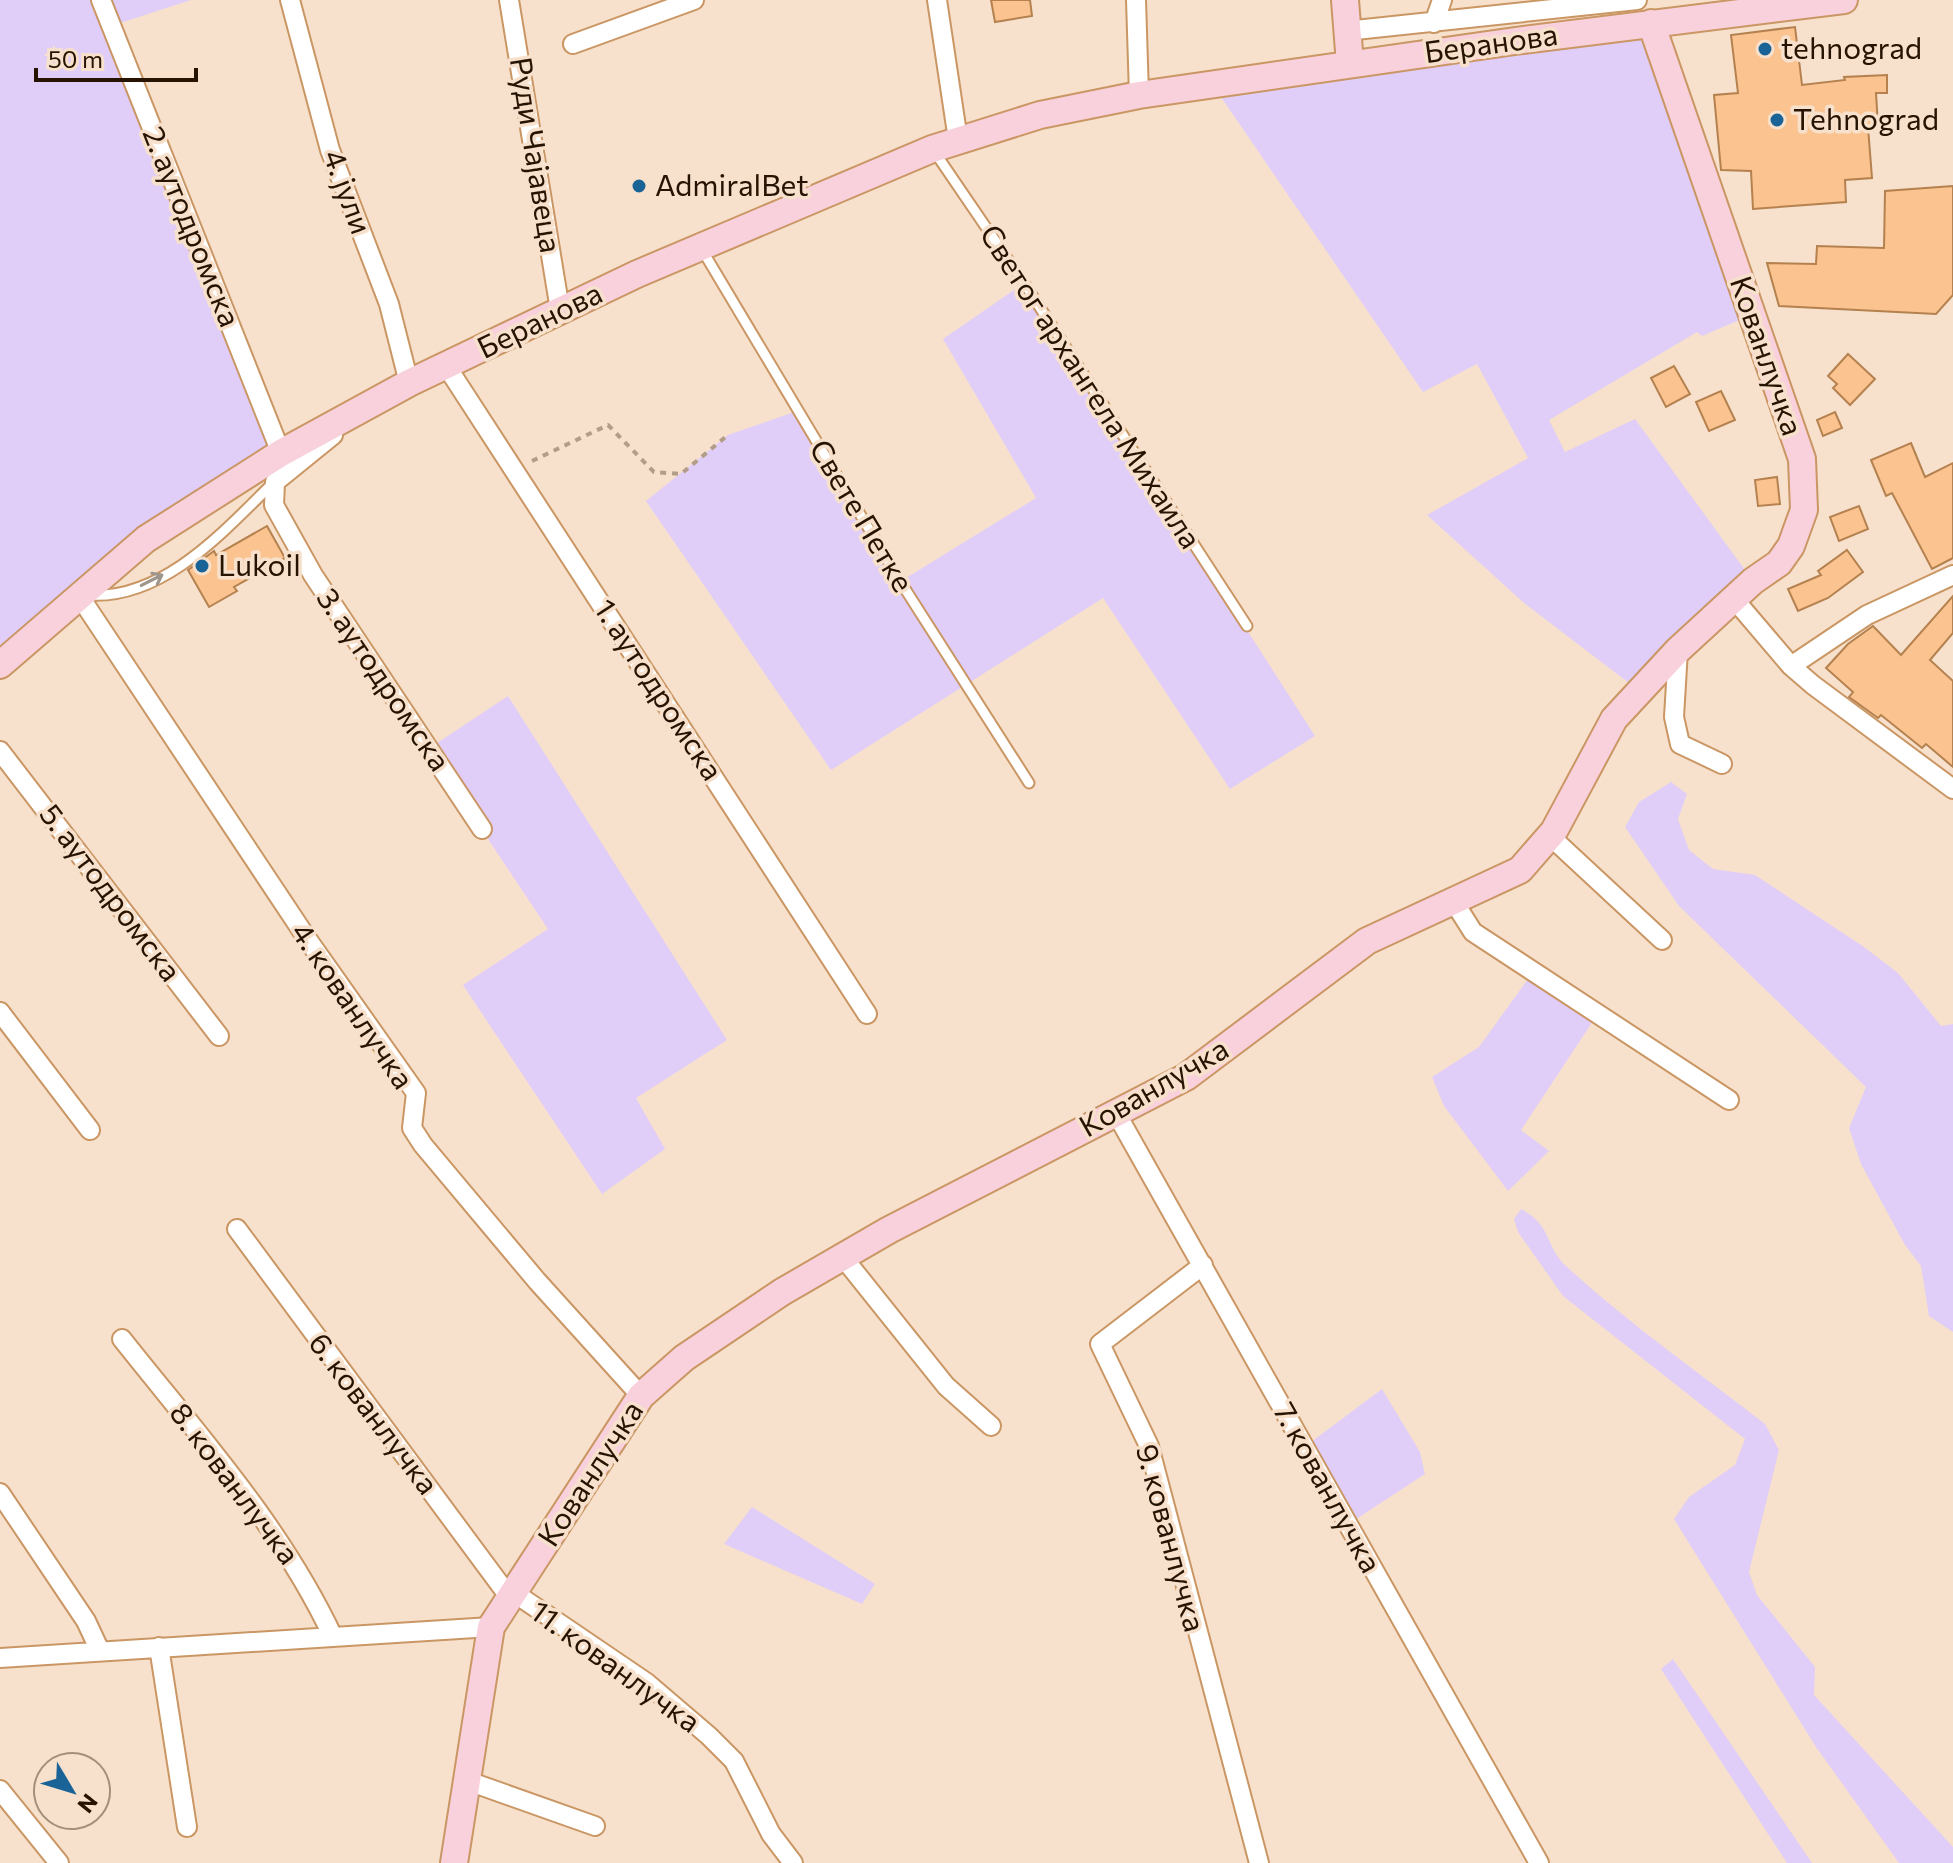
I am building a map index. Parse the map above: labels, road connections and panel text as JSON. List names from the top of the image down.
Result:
{
  "streets": {
    "street": [
      "Беранова",
      "Руди Чајавеца",
      "4. јули",
      "2. аутодромска",
      "Кованлучка",
      "3. аутодромска",
      "1. аутодромска",
      "5. аутодромска",
      "4. кованлучка",
      "6. кованлучка",
      "8. кованлучка",
      "7. кованлучка",
      "9. кованлучка",
      "11. кованлучка"
    ],
    "lane": ["Светог архангела Михаила", "Свете Петке"]
  },
  "crossings": [
    ["Беранова", "Руди Чајавеца"],
    ["Беранова", "4. јули"],
    ["Беранова", "2. аутодромска"],
    ["Беранова", "Кованлучка"],
    ["Беранова", "Светог архангела Михаила"],
    ["Беранова", "Свете Петке"],
    ["Беранова", "1. аутодромска"],
    ["Беранова", "4. кованлучка"],
    ["Кованлучка", "4. кованлучка"],
    ["Кованлучка", "6. кованлучка"],
    ["Кованлучка", "7. кованлучка"],
    ["Кованлучка", "11. кованлучка"],
    ["6. кованлучка", "11. кованлучка"],
    ["7. кованлучка", "9. кованлучка"]
  ],
  "places": [
    "tehnograd",
    "Tehnograd",
    "AdmiralBet",
    "Lukoil"
  ],
  "scale_bar": "50 m",
  "north": "bottom right"
}
